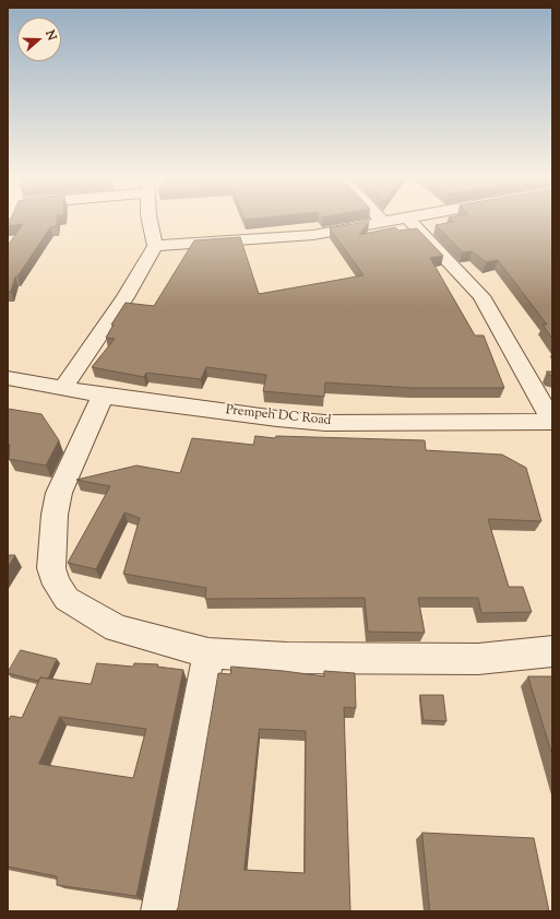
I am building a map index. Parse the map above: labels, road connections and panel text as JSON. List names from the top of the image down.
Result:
{
  "streets": {
    "street": ["Prempeh DC Road"]
  },
  "north": "right"
}
